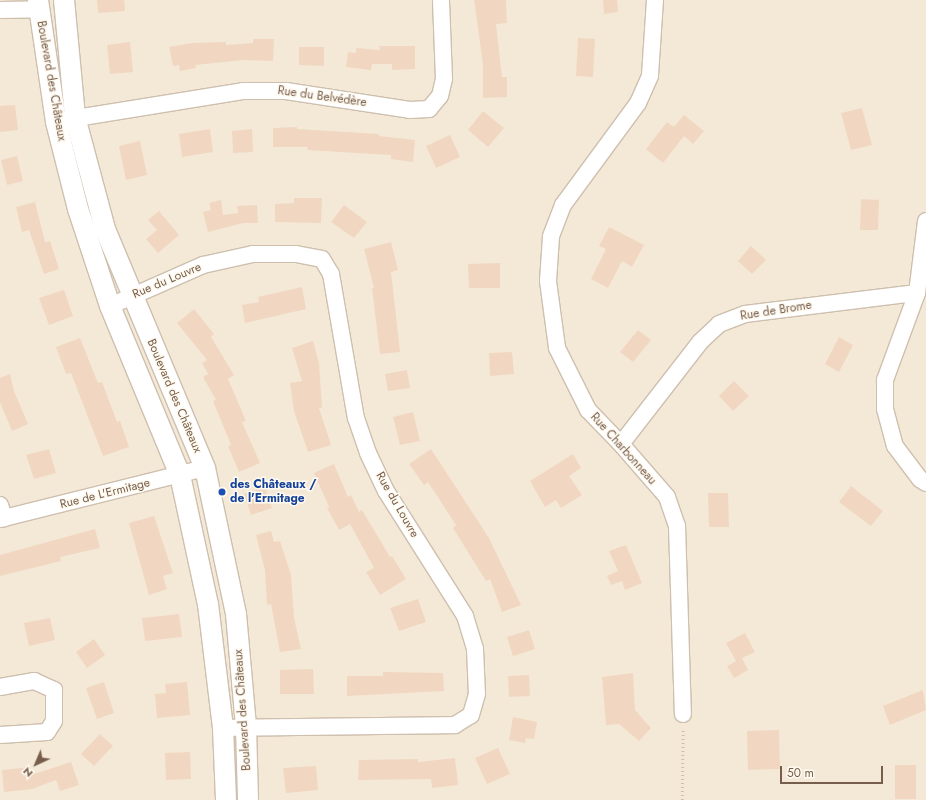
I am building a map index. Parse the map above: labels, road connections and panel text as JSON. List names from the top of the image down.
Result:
{
  "streets": {
    "street": [
      "Boulevard des Châteaux",
      "Rue du Belvédère",
      "Rue du Louvre",
      "Rue de Brome",
      "Rue Charbonneau",
      "Rue de L'Ermitage"
    ]
  },
  "crossings": [
    ["Boulevard des Châteaux", "Rue du Belvédère"],
    ["Boulevard des Châteaux", "Rue du Louvre"],
    ["Boulevard des Châteaux", "Rue de L'Ermitage"],
    ["Rue de Brome", "Rue Charbonneau"]
  ],
  "places": ["des Châteaux / de l'Ermitage"],
  "scale_bar": "50 m",
  "north": "bottom left"
}
